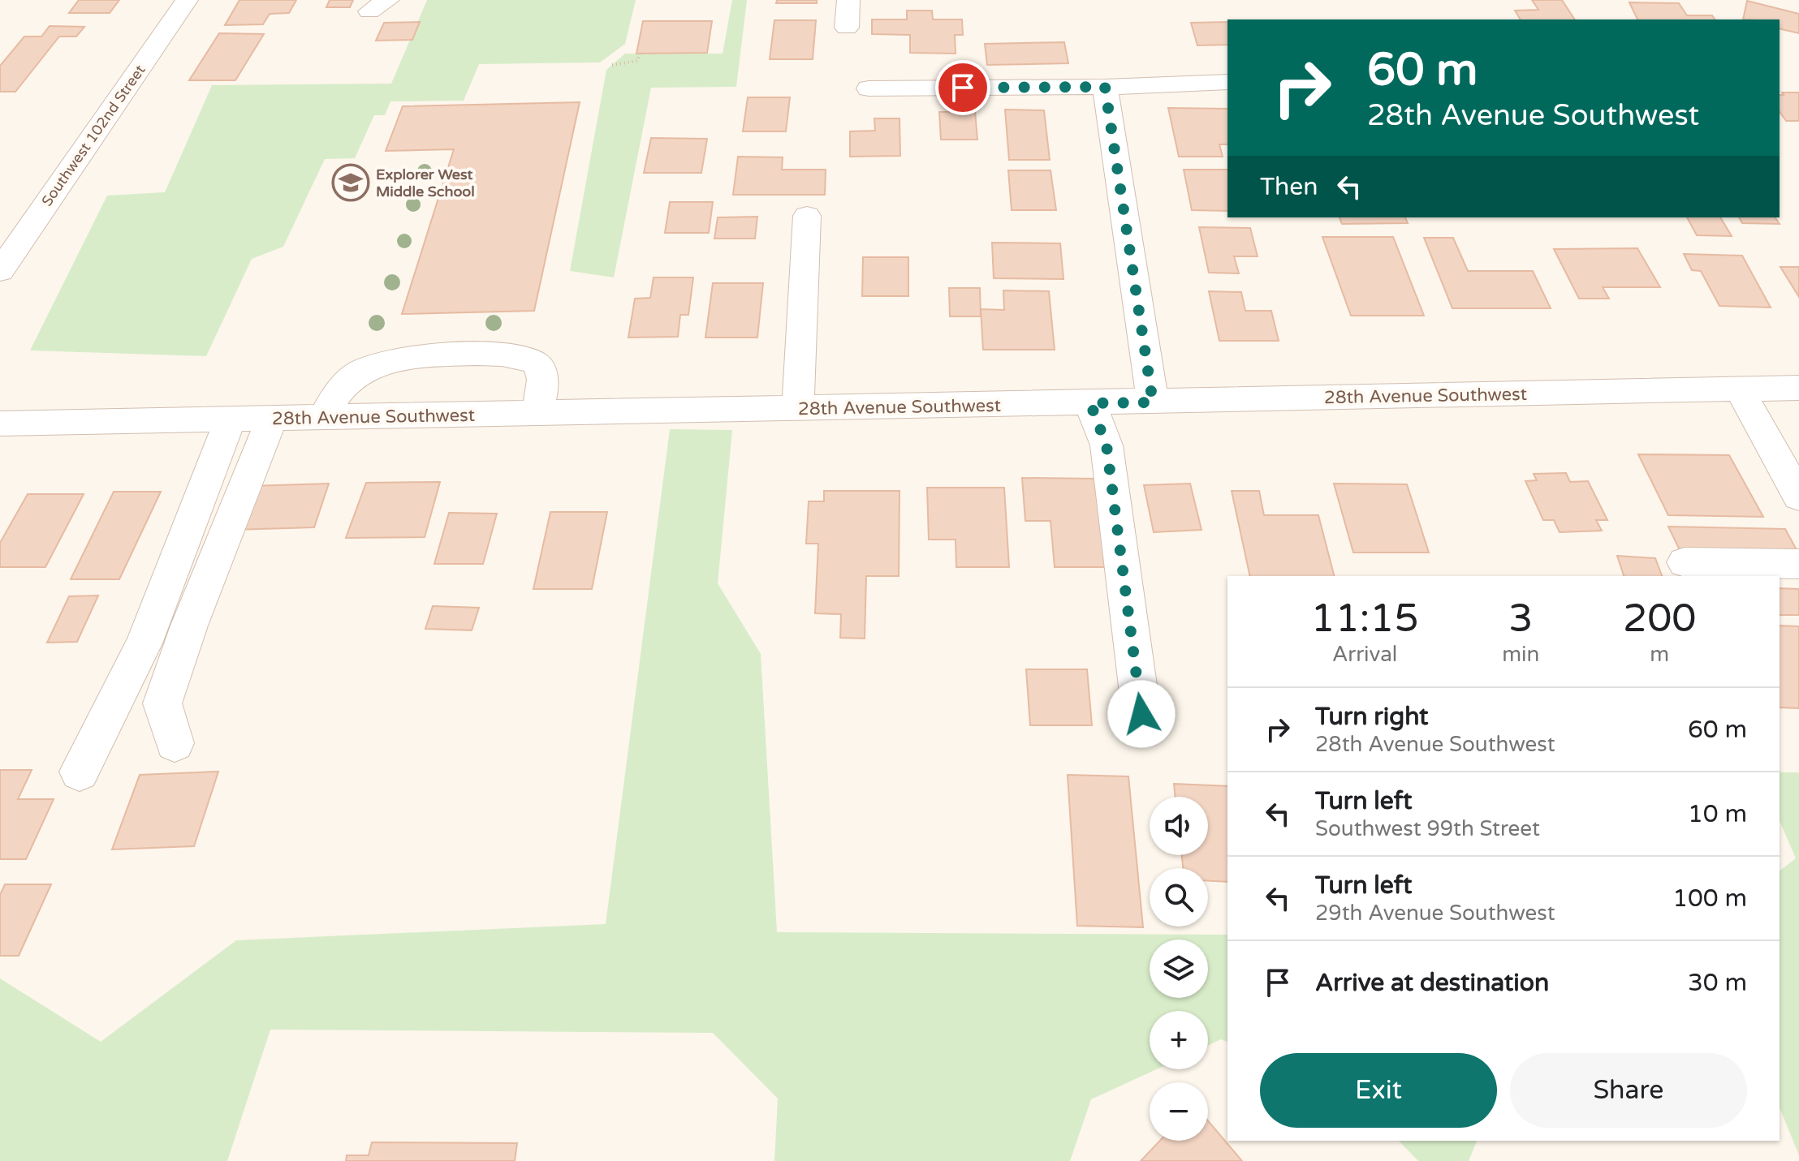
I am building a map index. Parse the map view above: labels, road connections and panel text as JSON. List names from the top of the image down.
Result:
{
  "streets": {
    "street": ["Southwest 102nd Street", "28th Avenue Southwest"]
  },
  "places": {
    "school or university": ["Explorer West Middle School"]
  },
  "page": {
    "turn": ["60 m", "28th Avenue Southwest"],
    "then": "Then",
    "eta": [
      "11:15",
      "Arrival",
      "3",
      "min",
      "200",
      "m"
    ],
    "list": [
      {
        "name": "Turn right",
        "note": "28th Avenue Southwest",
        "value": "60 m"
      },
      {
        "name": "Turn left",
        "note": "Southwest 99th Street",
        "value": "10 m"
      },
      {
        "name": "Turn left",
        "note": "29th Avenue Southwest",
        "value": "100 m"
      },
      {
        "name": "Arrive at destination",
        "value": "30 m"
      }
    ],
    "map_buttons": ["+", "−"],
    "buttons": ["Exit", "Share"]
  }
}
